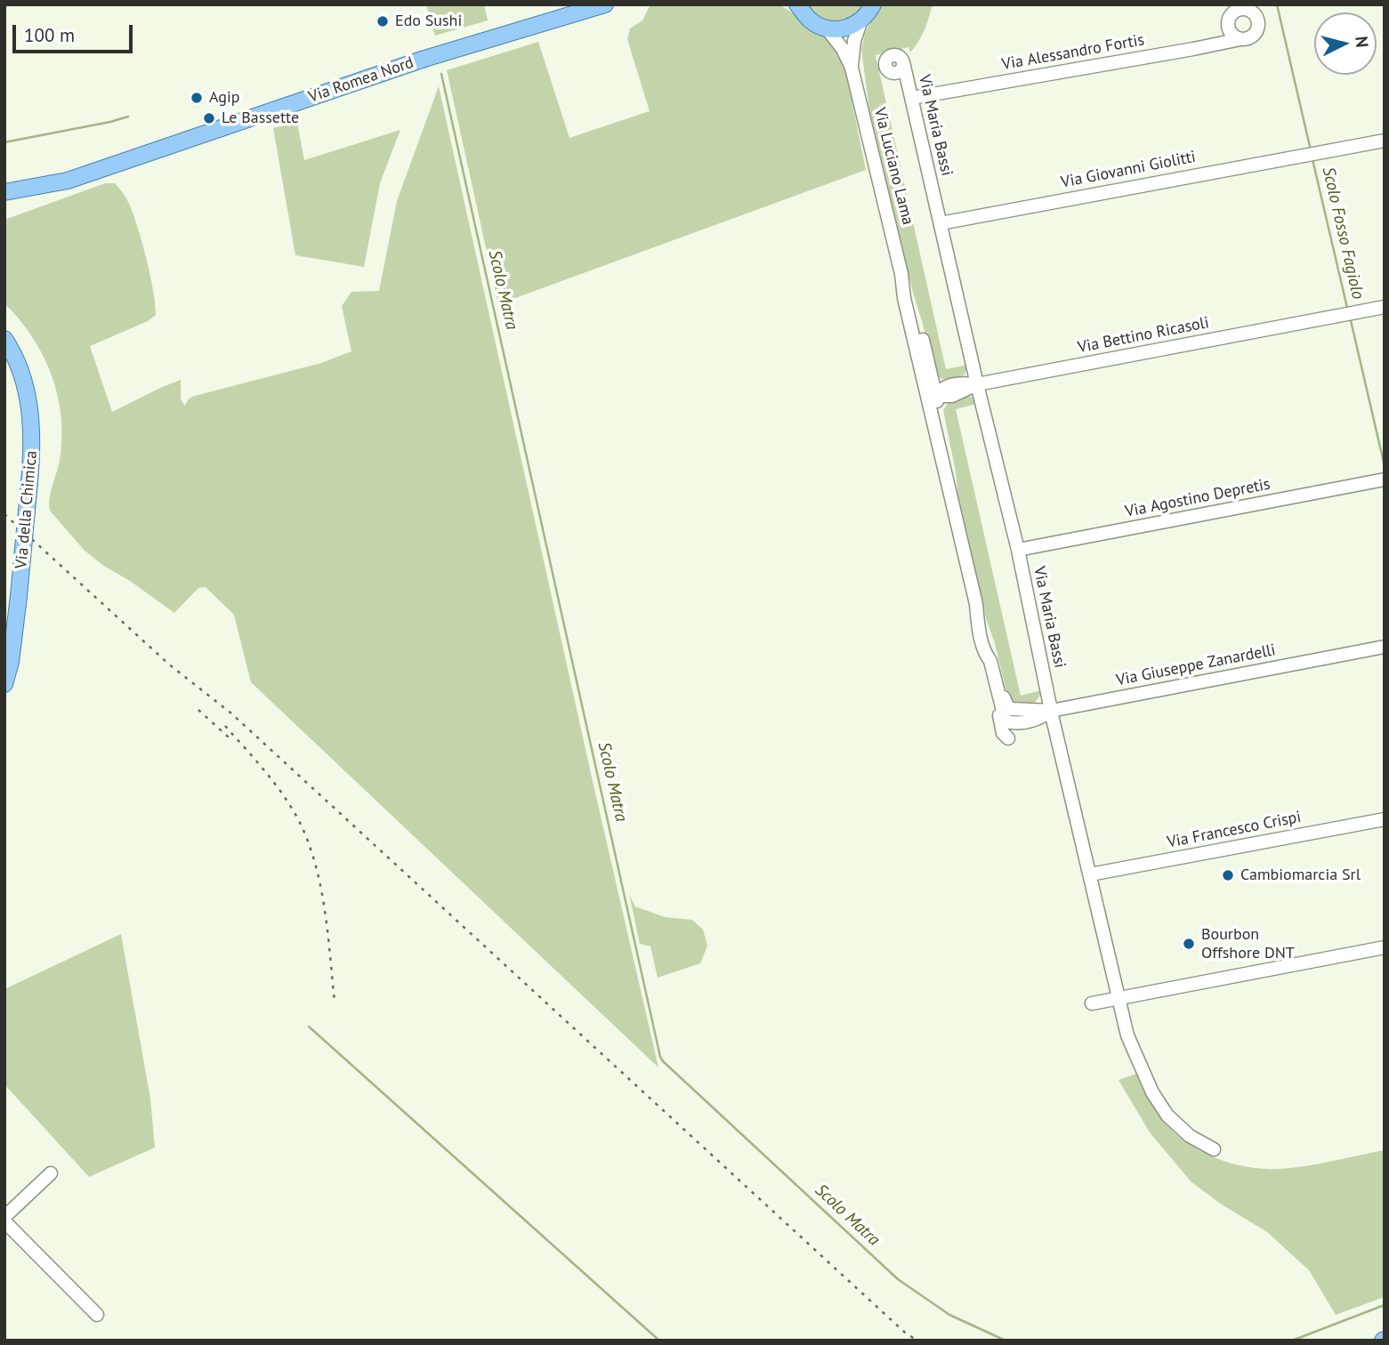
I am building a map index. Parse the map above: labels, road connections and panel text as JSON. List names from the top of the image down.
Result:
{
  "streets": {
    "main road": ["Via Romea Nord", "Via della Chimica"],
    "street": [
      "Via Alessandro Fortis",
      "Via Maria Bassi",
      "Via Luciano Lama",
      "Via Giovanni Giolitti",
      "Via Bettino Ricasoli",
      "Via Agostino Depretis",
      "Via Giuseppe Zanardelli",
      "Via Francesco Crispi"
    ]
  },
  "crossings": [
    ["Via Alessandro Fortis", "Via Maria Bassi"],
    ["Via Maria Bassi", "Via Giovanni Giolitti"],
    ["Via Maria Bassi", "Via Bettino Ricasoli"],
    ["Via Maria Bassi", "Via Agostino Depretis"],
    ["Via Maria Bassi", "Via Giuseppe Zanardelli"],
    ["Via Maria Bassi", "Via Francesco Crispi"],
    ["Via Luciano Lama", "Via Giuseppe Zanardelli"]
  ],
  "water": ["Scolo Fosso Fagiolo", "Scolo Matra"],
  "places": [
    "Edo Sushi",
    "Agip",
    "Le Bassette",
    "Cambiomarcia Srl",
    "Bourbon Offshore DNT"
  ],
  "scale_bar": "100 m",
  "north": "right"
}
